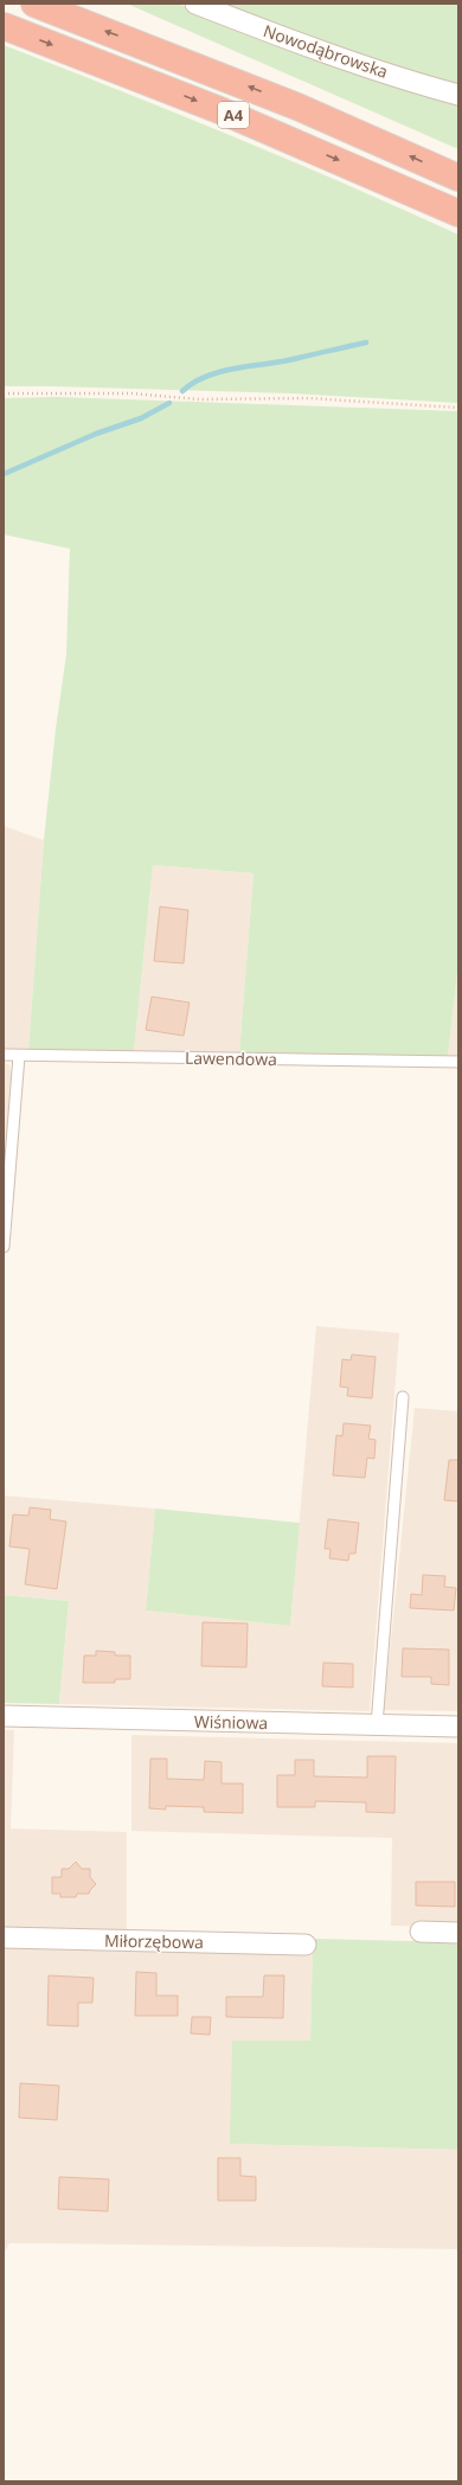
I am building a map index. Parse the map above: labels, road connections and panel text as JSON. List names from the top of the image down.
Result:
{
  "streets": {
    "highway": ["A4"],
    "street": ["Nowodąbrowska", "Wiśniowa", "Miłorzębowa"],
    "lane": ["Lawendowa"]
  }
}
